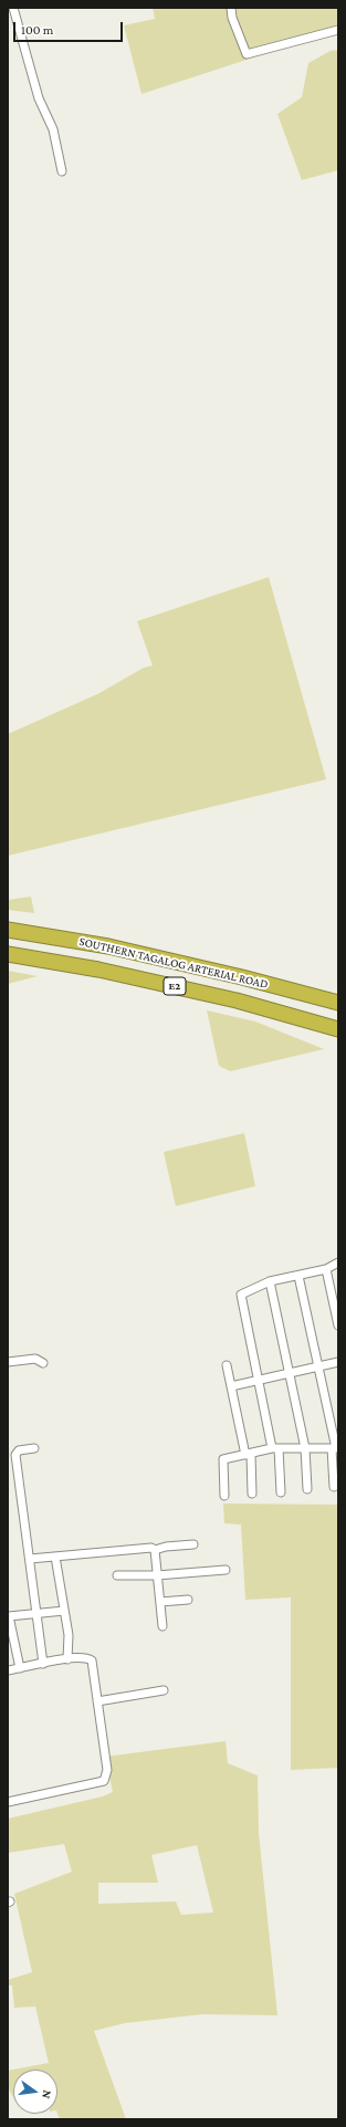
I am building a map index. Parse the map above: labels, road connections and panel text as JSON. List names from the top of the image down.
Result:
{
  "streets": {
    "highway": ["SOUTHERN TAGALOG ARTERIAL ROAD", "E2"]
  },
  "scale_bar": "100 m",
  "north": "right"
}
